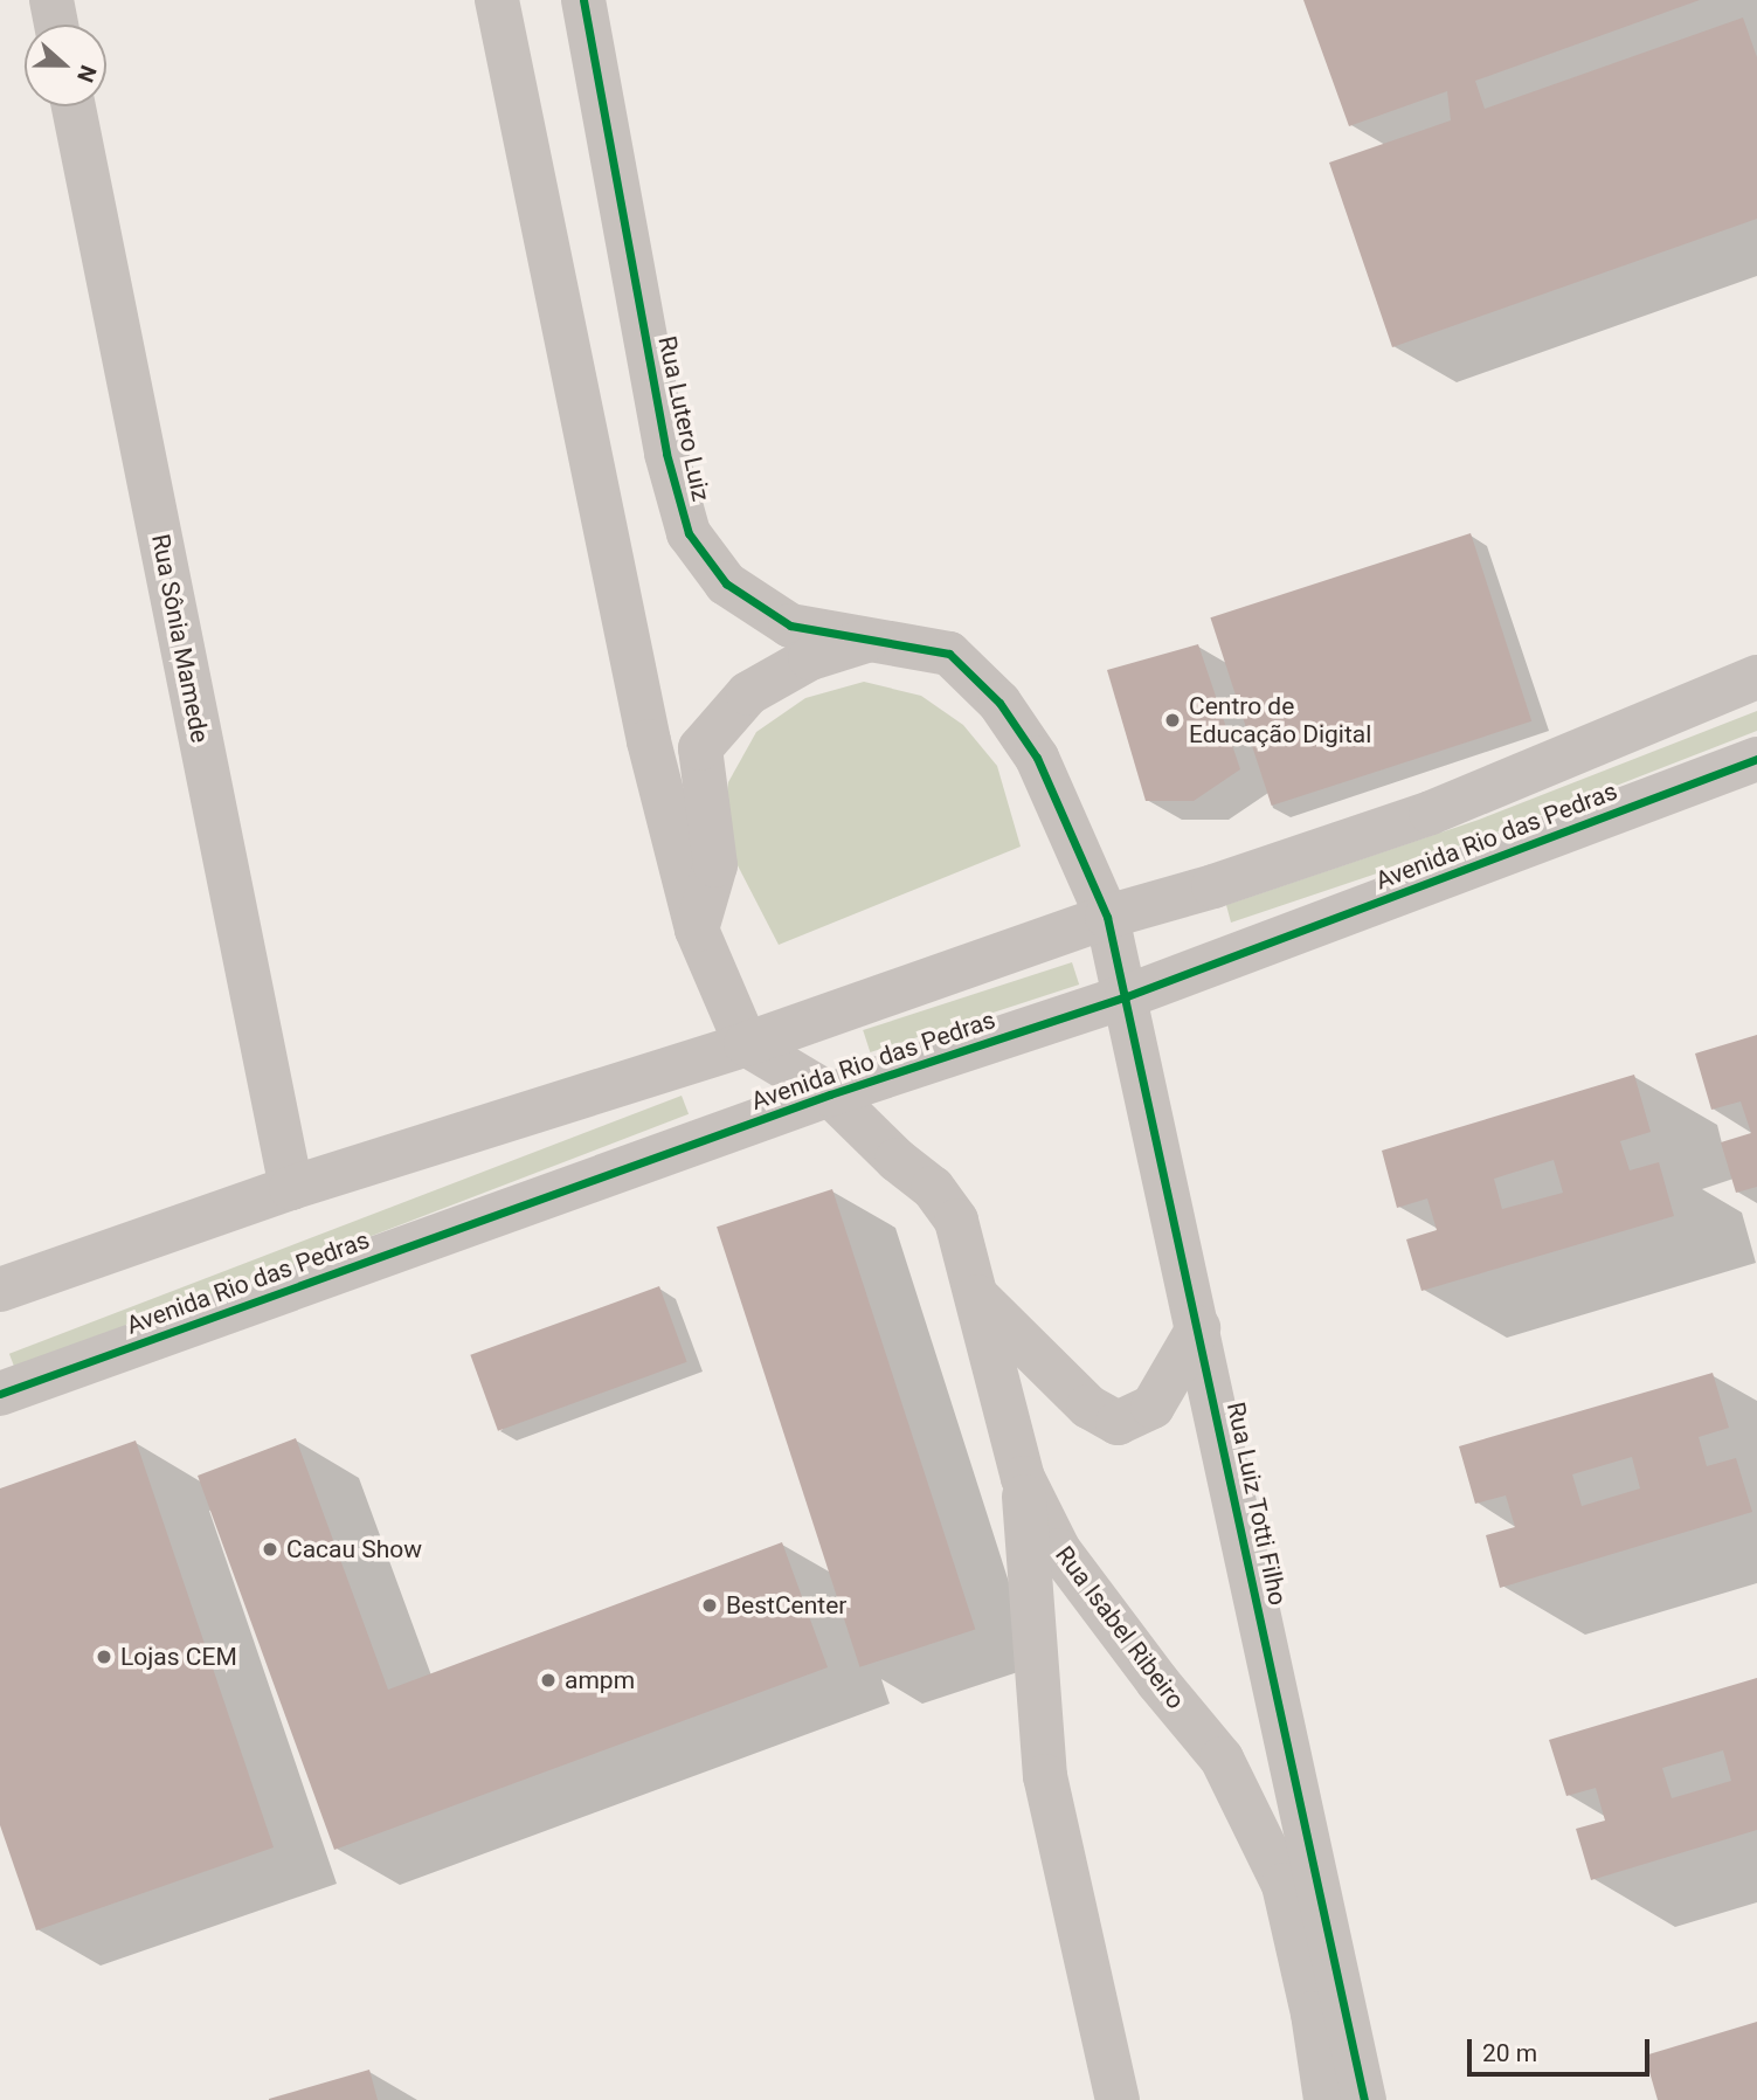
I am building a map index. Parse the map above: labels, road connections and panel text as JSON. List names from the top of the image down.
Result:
{
  "streets": {
    "street": [
      "Rua Lutero Luiz",
      "Rua Sônia Mamede",
      "Avenida Rio das Pedras",
      "Rua Luiz Totti Filho",
      "Rua Isabel Ribeiro"
    ]
  },
  "crossings": [
    ["Rua Lutero Luiz", "Avenida Rio das Pedras"],
    ["Rua Lutero Luiz", "Rua Luiz Totti Filho"],
    ["Rua Sônia Mamede", "Avenida Rio das Pedras"],
    ["Avenida Rio das Pedras", "Rua Luiz Totti Filho"],
    ["Avenida Rio das Pedras", "Rua Isabel Ribeiro"],
    ["Rua Luiz Totti Filho", "Rua Isabel Ribeiro"]
  ],
  "places": [
    "Centro de Educação Digital",
    "Cacau Show",
    "BestCenter",
    "Lojas CEM",
    "ampm"
  ],
  "scale_bar": "20 m",
  "north": "right"
}
